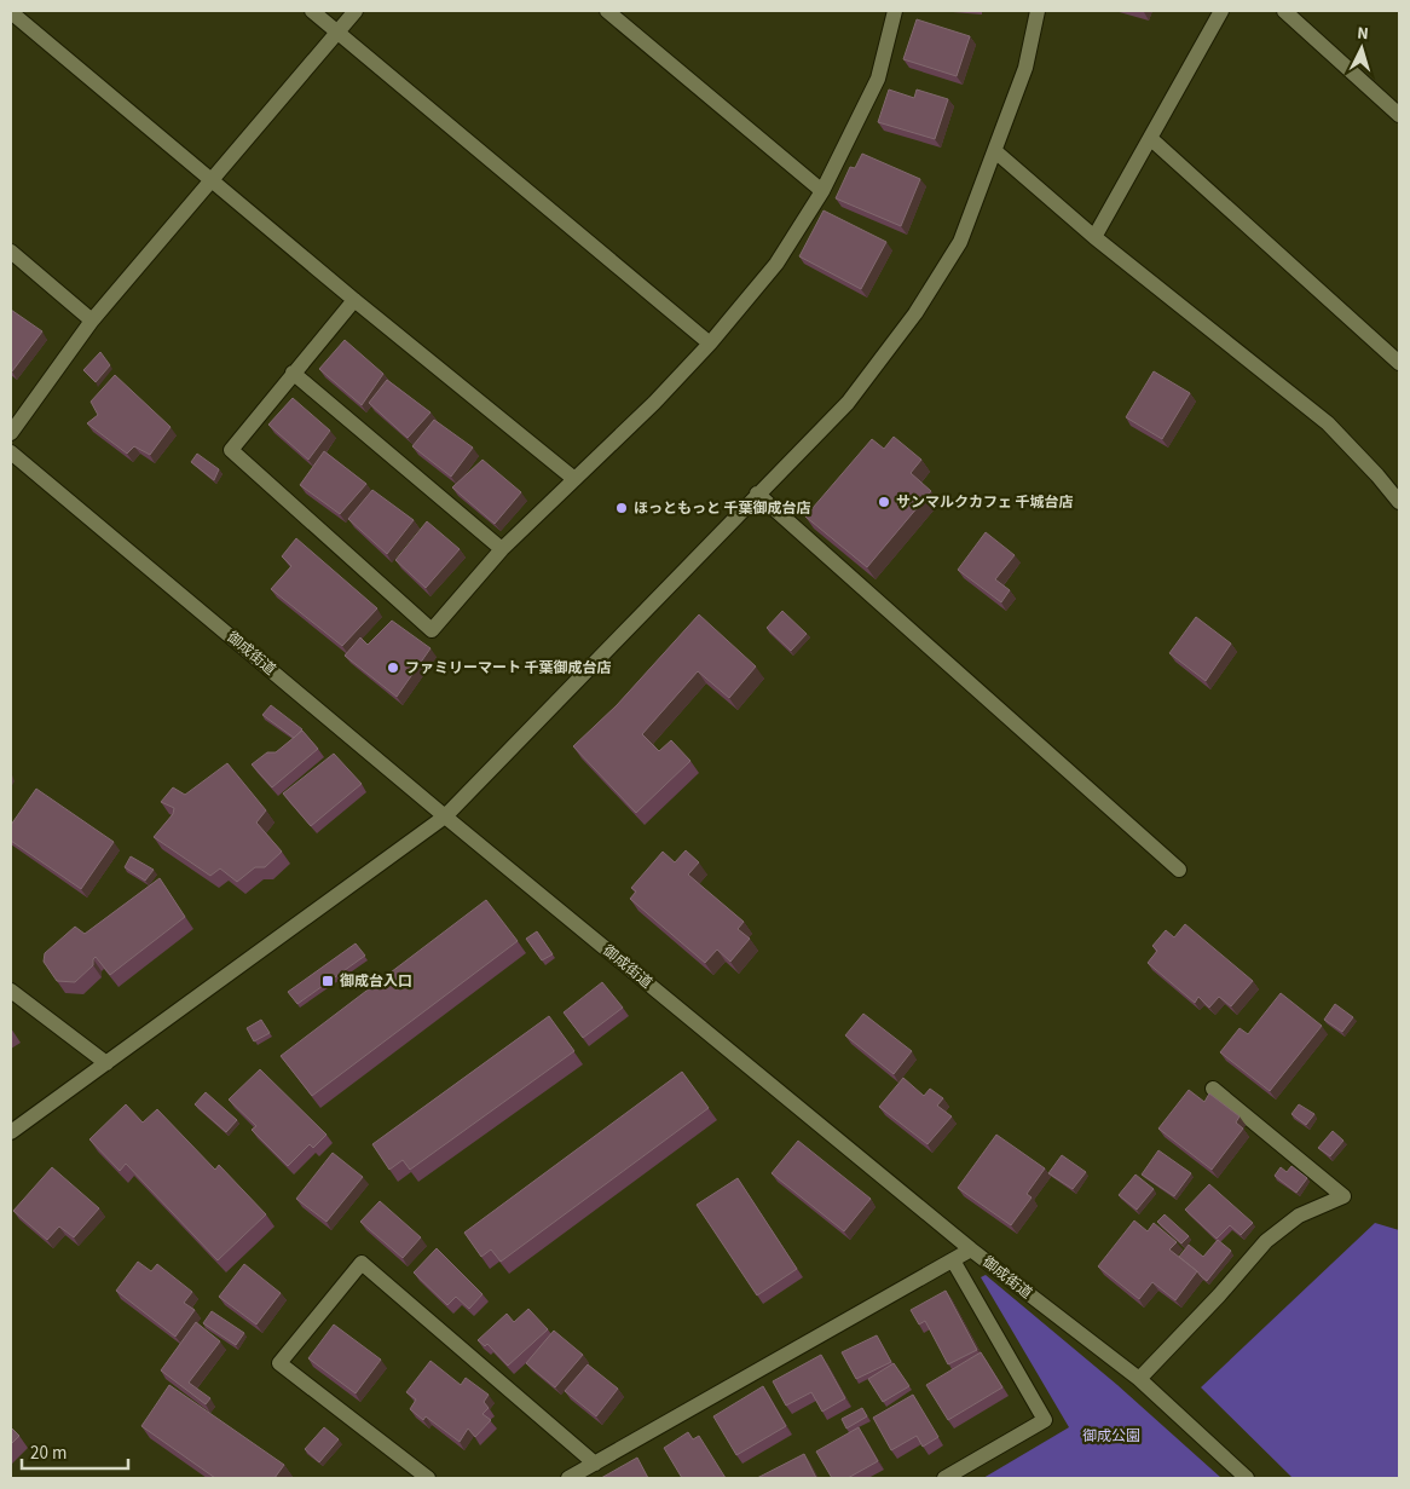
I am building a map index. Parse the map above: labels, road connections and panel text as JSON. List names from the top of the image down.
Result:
{
  "streets": {
    "street": ["御成街道"]
  },
  "parks": ["御成公園"],
  "places": {
    "other": ["サンマルクカフェ 千城台店", "ほっともっと 千葉御成台店", "ファミリーマート 千葉御成台店"],
    "transit": ["御成台入口"]
  },
  "scale_bar": "20 m",
  "north": "top"
}
